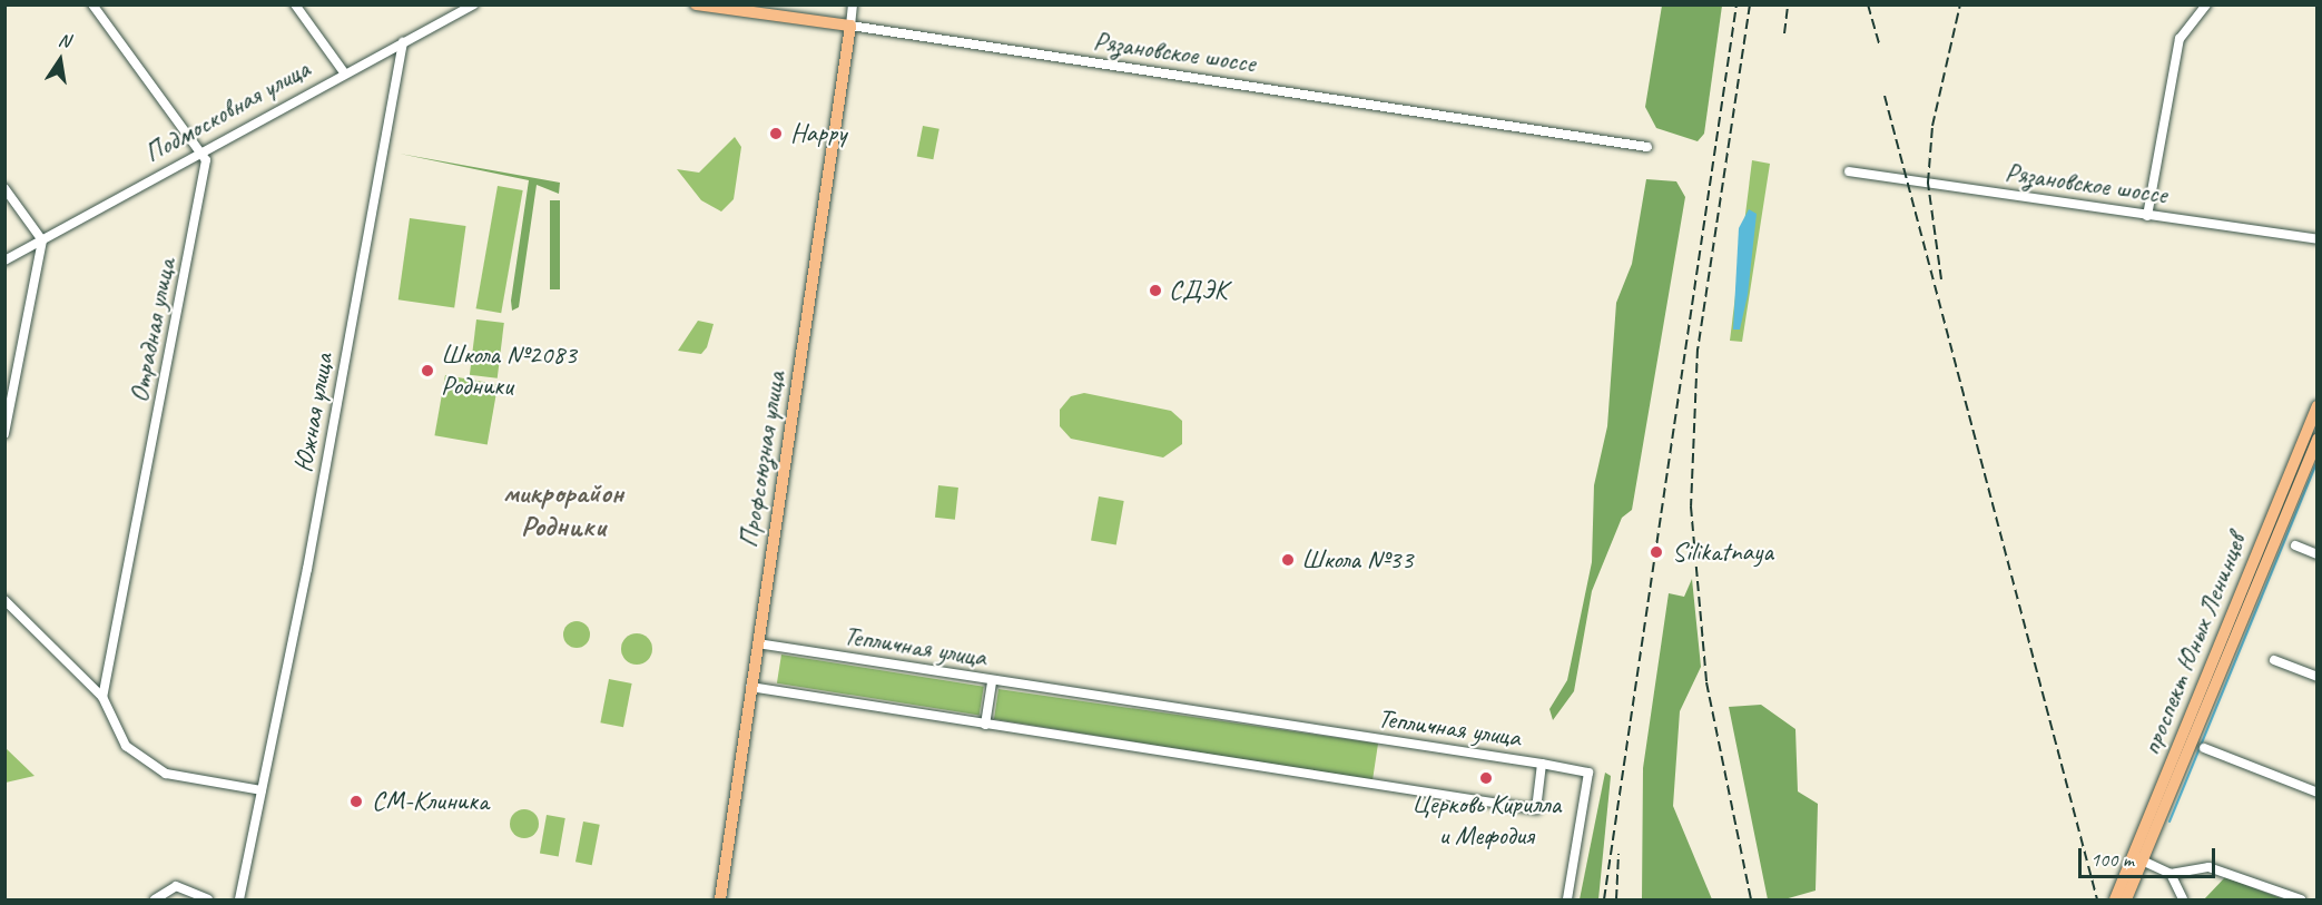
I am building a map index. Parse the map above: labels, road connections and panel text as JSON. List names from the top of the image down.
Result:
{
  "streets": {
    "main road": ["Рязановское шоссе", "Профсоюзная улица", "проспект Юных Ленинцев"],
    "street": [
      "Подмосковная улица",
      "Отрадная улица",
      "Южная улица",
      "Тепличная улица"
    ]
  },
  "crossings": [
    ["Рязановское шоссе", "Профсоюзная улица"],
    ["Подмосковная улица", "Отрадная улица"],
    ["Подмосковная улица", "Южная улица"],
    ["Профсоюзная улица", "Тепличная улица"]
  ],
  "districts": ["микрорайон Родники"],
  "places": [
    "Happy",
    "СДЭК",
    "Школа №2083 Родники",
    "Silikatnaya",
    "Школа №33",
    "Церковь Кирилла и Мефодия",
    "СМ-Клиника"
  ],
  "scale_bar": "100 m",
  "north": "top"
}
